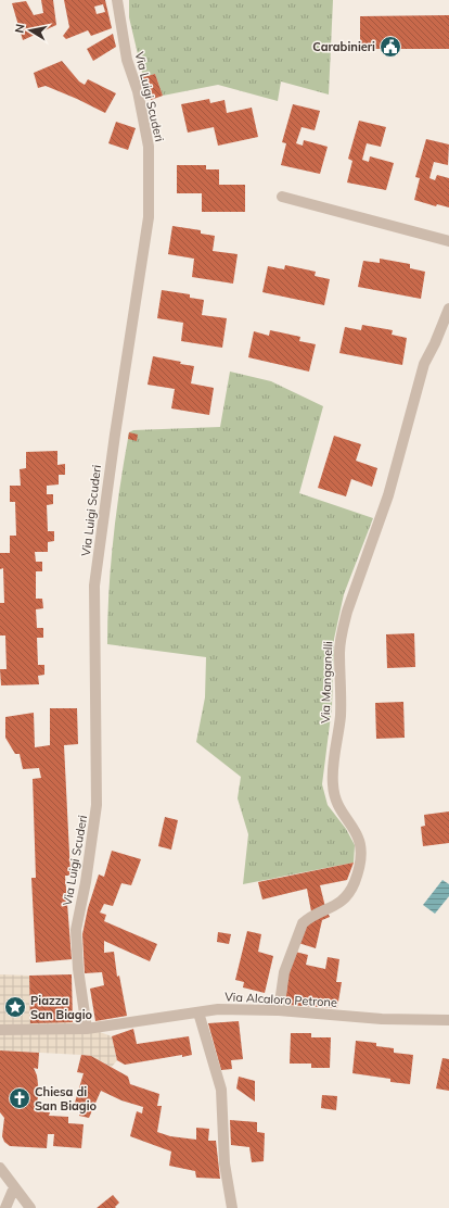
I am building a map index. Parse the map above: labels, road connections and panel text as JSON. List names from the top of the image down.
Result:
{
  "streets": {
    "street": ["Via Luigi Scuderi", "Via Manganelli", "Via Alcaloro Petrone"]
  },
  "crossings": [
    ["Via Luigi Scuderi", "Via Alcaloro Petrone"],
    ["Via Manganelli", "Via Alcaloro Petrone"]
  ],
  "places": {
    "public building": ["Carabinieri"],
    "place": ["Piazza San Biagio"],
    "church": ["Chiesa di San Biagio"]
  },
  "north": "left"
}
